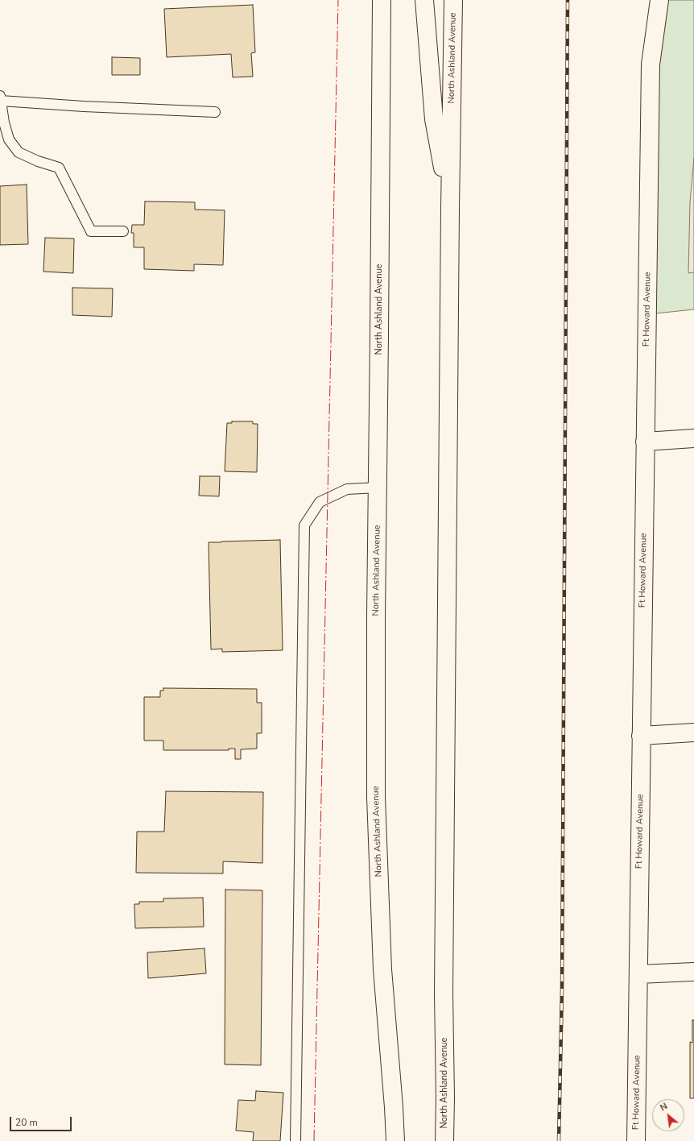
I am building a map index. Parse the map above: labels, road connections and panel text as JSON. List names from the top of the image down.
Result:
{
  "streets": {
    "main road": ["North Ashland Avenue", "Ft Howard Avenue"]
  },
  "scale_bar": "20 m",
  "north": "top left"
}
